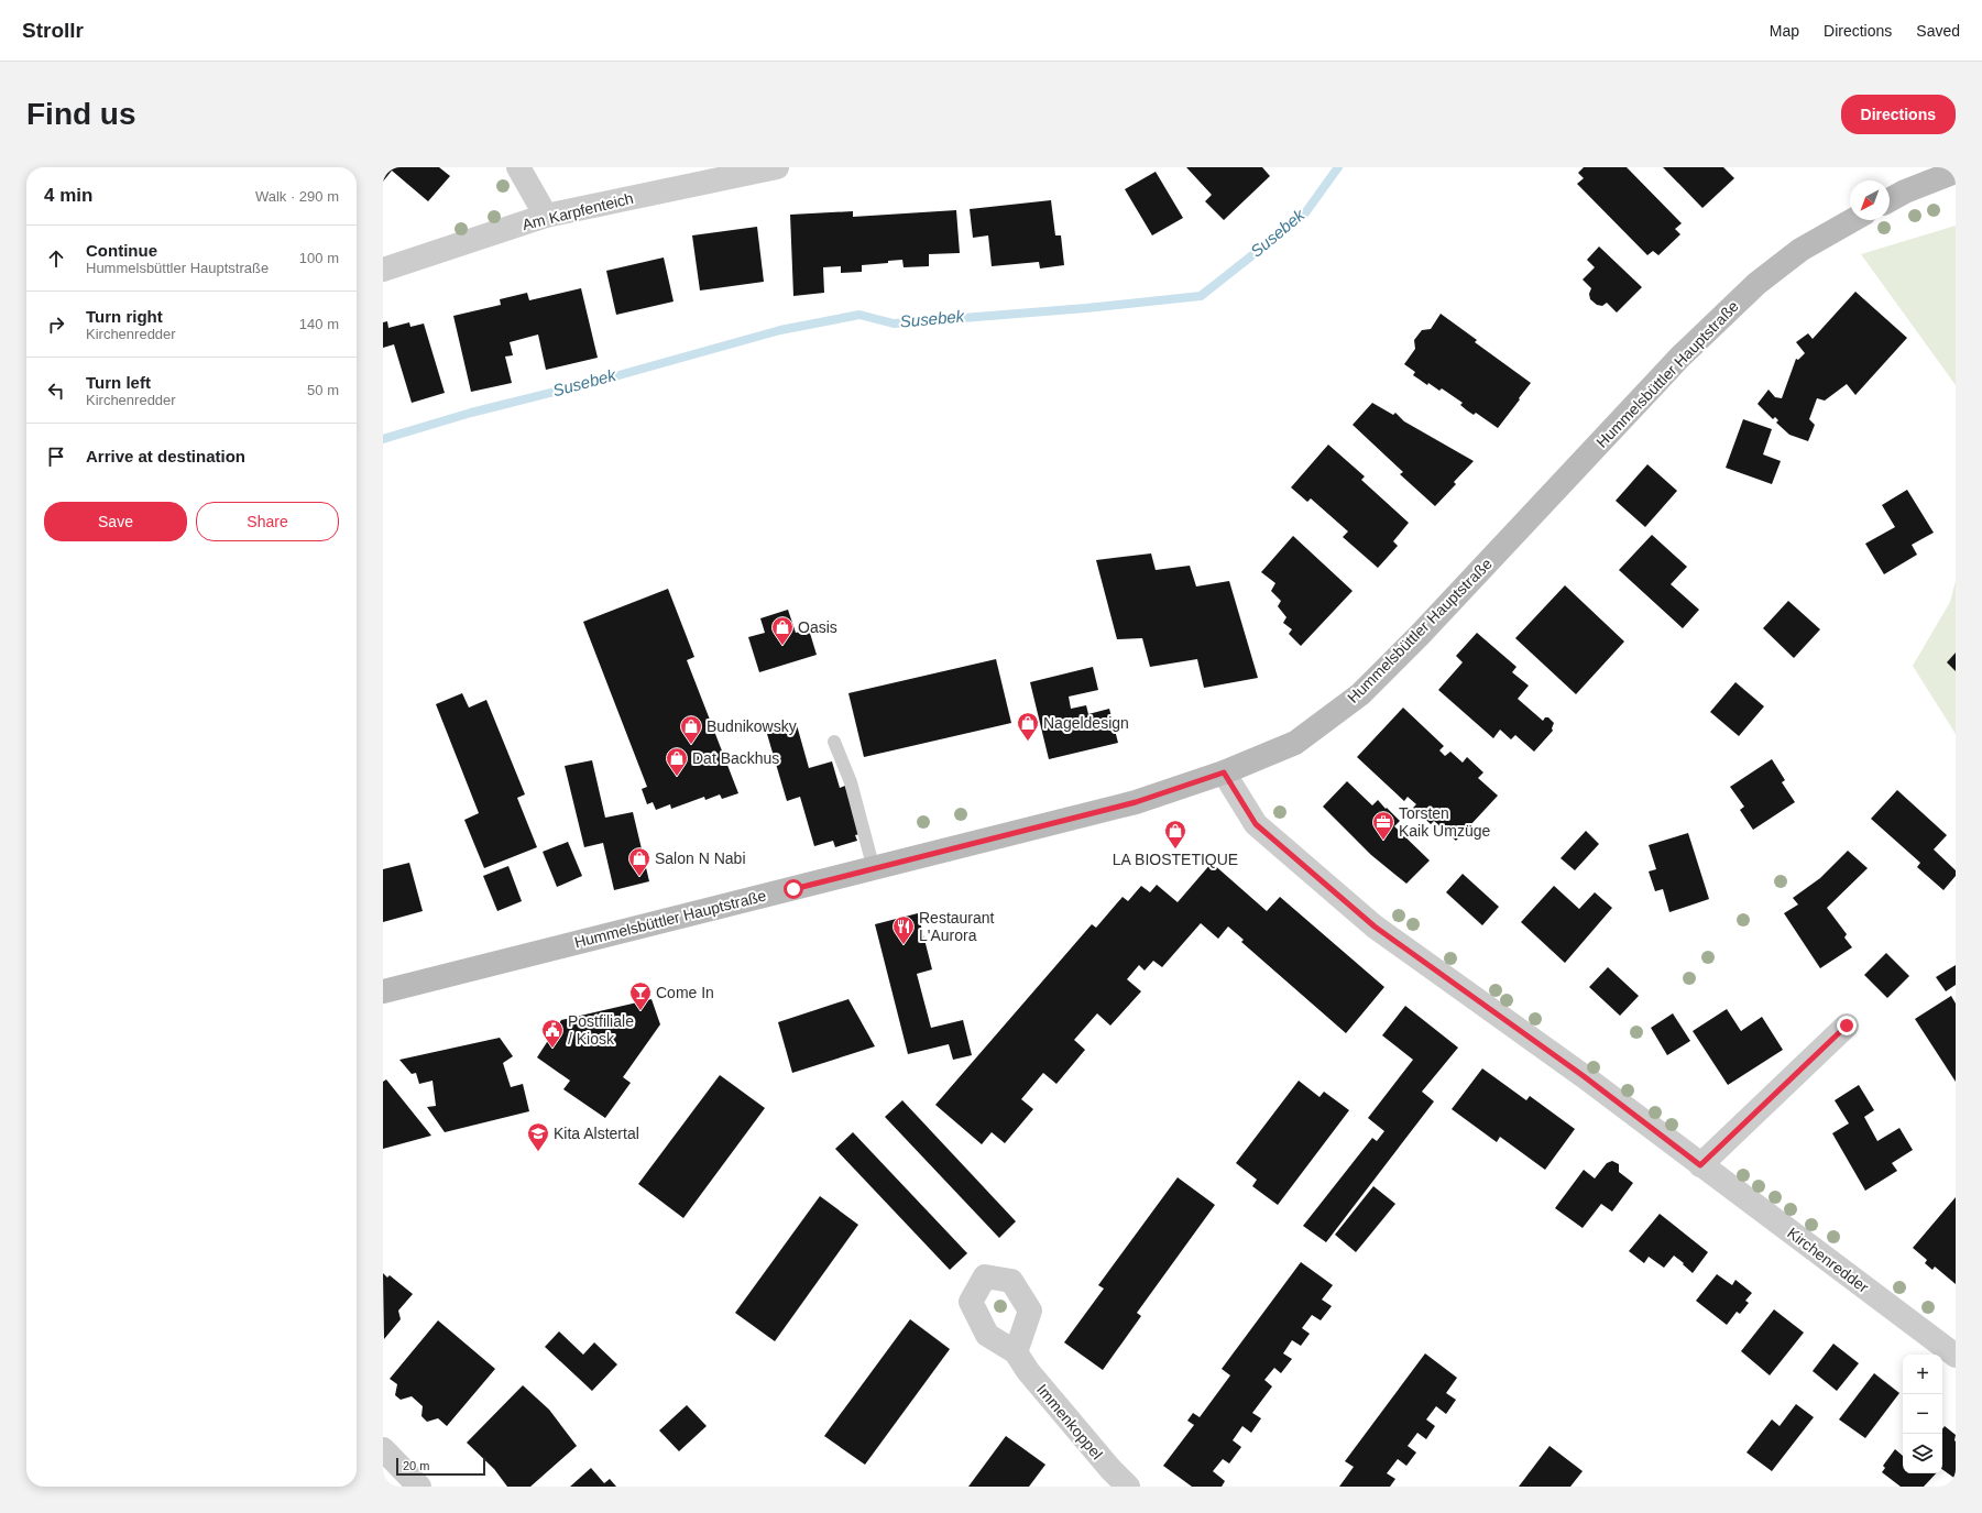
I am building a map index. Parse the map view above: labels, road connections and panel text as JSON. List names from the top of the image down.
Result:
{
  "streets": {
    "main road": ["Hummelsbüttler Hauptstraße"],
    "street": ["Am Karpfenteich", "Kirchenredder", "Immenkoppel"]
  },
  "crossings": [
    ["Hummelsbüttler Hauptstraße", "Kirchenredder"]
  ],
  "water": ["Susebek"],
  "places": {
    "shop": [
      "Oasis",
      "Nageldesign",
      "Budnikowsky",
      "Dat Backhus",
      "LA BIOSTETIQUE",
      "Salon N Nabi"
    ],
    "office": ["Torsten Kaik Umzüge"],
    "restaurant": ["Restaurant L'Aurora"],
    "bar": ["Come In"],
    "public building": ["Postfiliale / Kiosk"],
    "school or university": ["Kita Alstertal"]
  },
  "scale_bar": "20 m",
  "north": "bottom left",
  "page": {
    "header": "Strollr",
    "nav": ["Map", "Directions", "Saved"],
    "buttons": [
      "Directions",
      ["Save", "Share"]
    ],
    "title": "Find us",
    "heading": ["4 min", "Walk · 290 m"],
    "list": [
      ["Continue", "Hummelsbüttler Hauptstraße", "100 m"],
      ["Turn right", "Kirchenredder", "140 m"],
      ["Turn left", "Kirchenredder", "50 m"],
      "Arrive at destination"
    ],
    "map_buttons": ["+", "−"],
    "scale": "20 m"
  }
}
